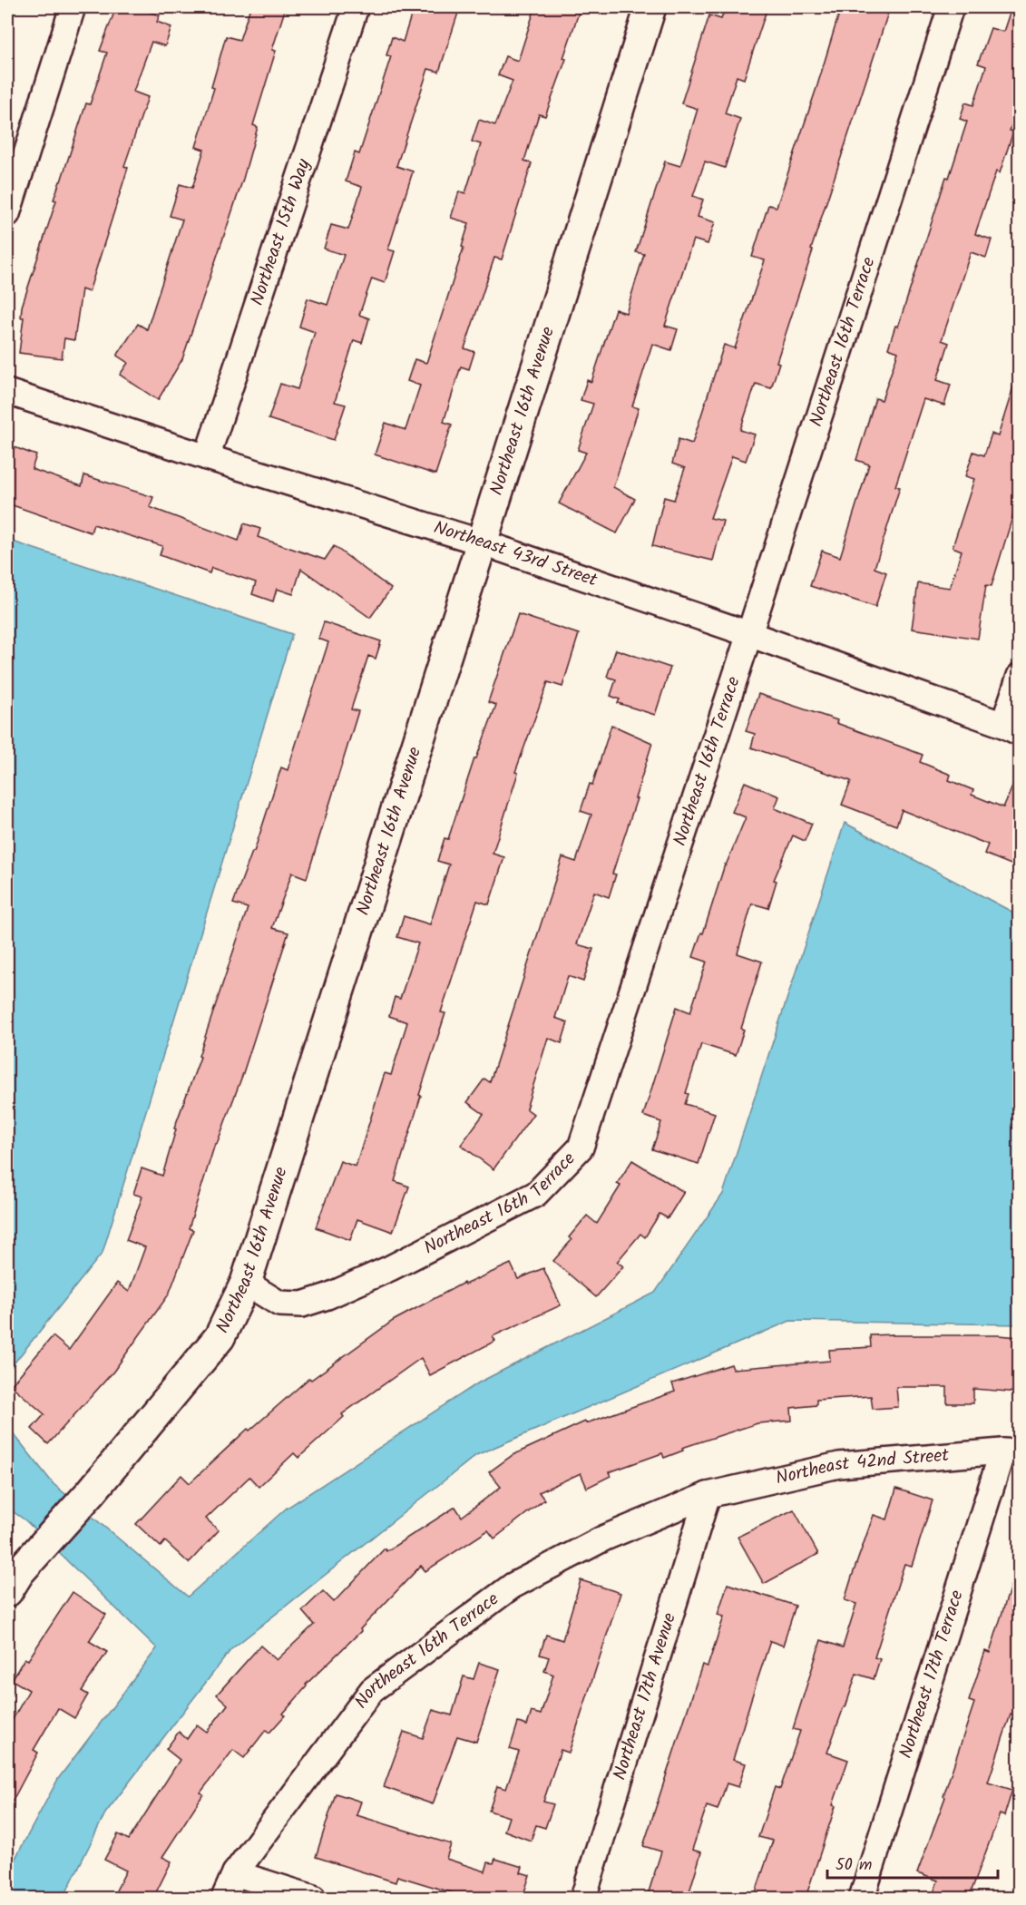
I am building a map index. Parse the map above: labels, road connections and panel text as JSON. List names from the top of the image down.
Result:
{
  "streets": {
    "street": [
      "Northeast 15th Way",
      "Northeast 16th Terrace",
      "Northeast 16th Avenue",
      "Northeast 43rd Street",
      "Northeast 42nd Street",
      "Northeast 17th Terrace",
      "Northeast 17th Avenue"
    ]
  },
  "crossings": [
    ["Northeast 15th Way", "Northeast 43rd Street"],
    ["Northeast 16th Terrace", "Northeast 16th Avenue"],
    ["Northeast 16th Terrace", "Northeast 43rd Street"],
    ["Northeast 16th Terrace", "Northeast 42nd Street"],
    ["Northeast 16th Terrace", "Northeast 17th Avenue"],
    ["Northeast 16th Avenue", "Northeast 43rd Street"],
    ["Northeast 42nd Street", "Northeast 17th Terrace"],
    ["Northeast 42nd Street", "Northeast 17th Avenue"]
  ],
  "scale_bar": "50 m"
}
